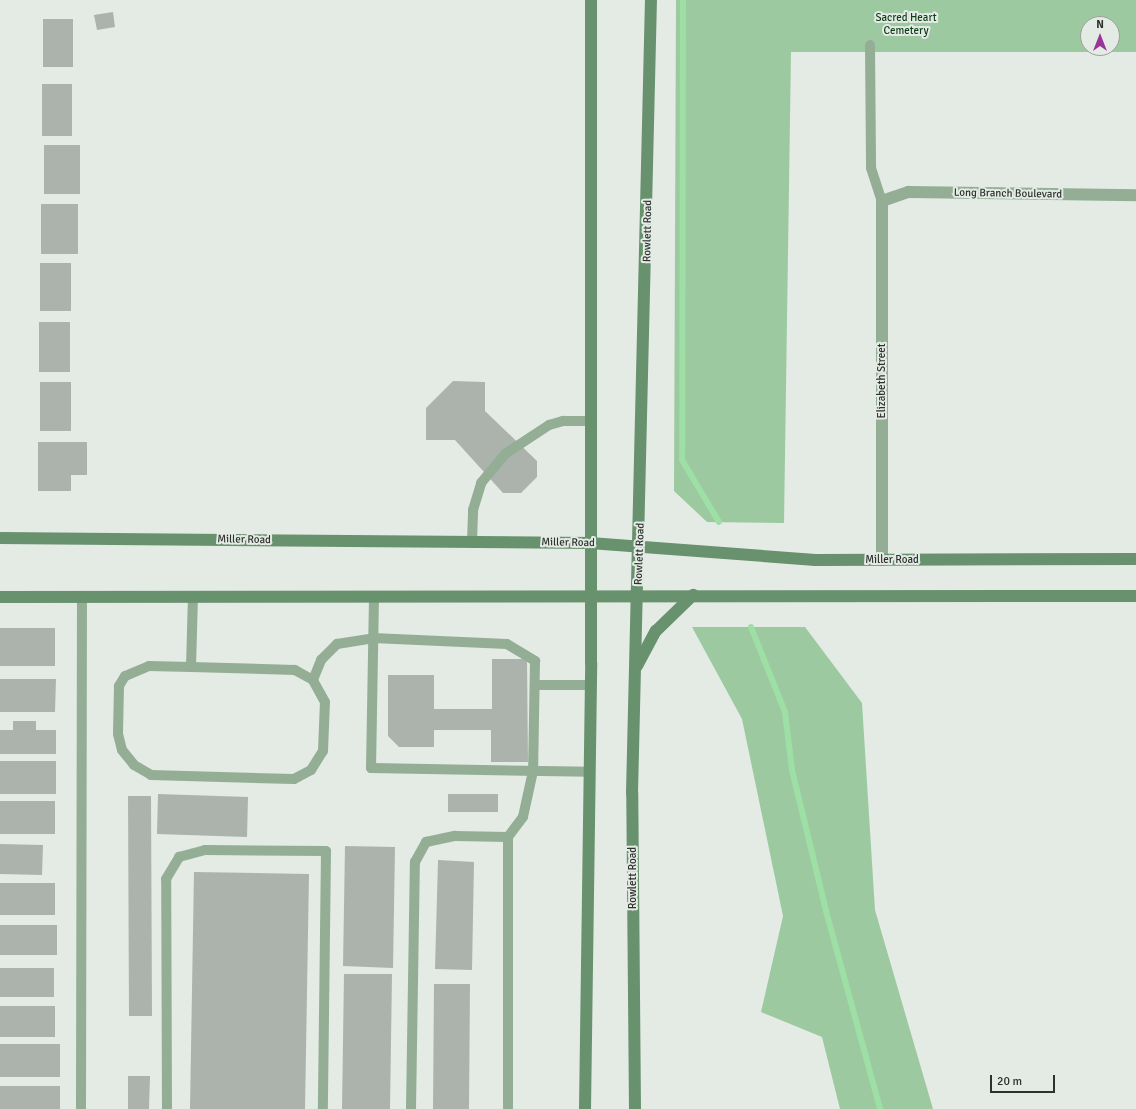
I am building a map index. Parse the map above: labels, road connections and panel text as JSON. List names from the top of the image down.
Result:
{
  "streets": {
    "main road": ["Rowlett Road", "Miller Road"],
    "street": ["Long Branch Boulevard", "Elizabeth Street"]
  },
  "crossings": [
    ["Long Branch Boulevard", "Elizabeth Street"],
    ["Rowlett Road", "Miller Road"],
    ["Elizabeth Street", "Miller Road"]
  ],
  "parks": ["Sacred Heart Cemetery"],
  "scale_bar": "20 m",
  "north": "top"
}
